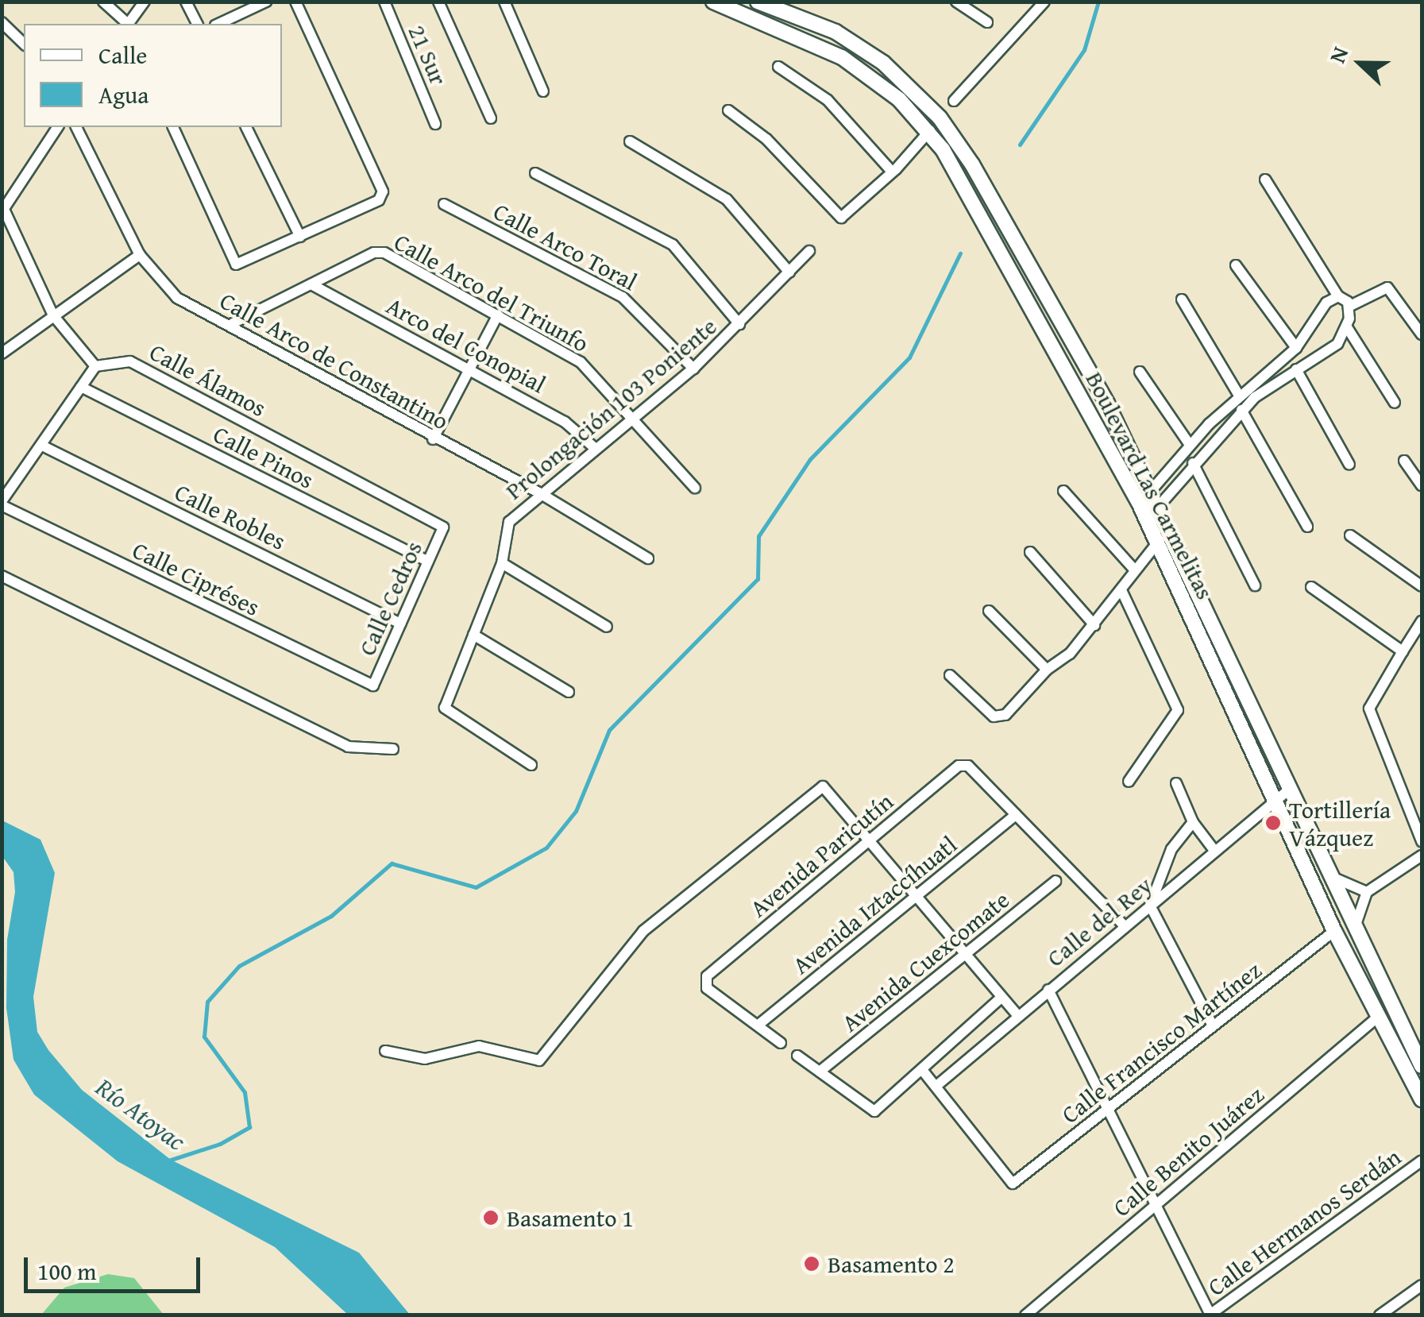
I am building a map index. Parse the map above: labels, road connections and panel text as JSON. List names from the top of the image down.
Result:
{
  "streets": {
    "main road": ["Boulevard Las Carmelitas"],
    "street": [
      "21 Sur",
      "Calle Arco Toral",
      "Calle Arco del Triunfo",
      "Arco del Conopial",
      "Calle Arco de Constantino",
      "Calle Álamos",
      "Prolongación 103 Poniente",
      "Calle Pinos",
      "Calle Robles",
      "Calle Cipréses",
      "Calle Cedros",
      "Avenida Paricutín",
      "Avenida Iztaccíhuatl",
      "Calle del Rey",
      "Avenida Cuexcomate",
      "Calle Francisco Martínez",
      "Calle Benito Juárez",
      "Calle Hermanos Serdán"
    ]
  },
  "crossings": [
    ["Calle Arco Toral", "Prolongación 103 Poniente"],
    ["Calle Arco del Triunfo", "Arco del Conopial"],
    ["Calle Arco del Triunfo", "Calle Arco de Constantino"],
    ["Calle Arco del Triunfo", "Prolongación 103 Poniente"],
    ["Arco del Conopial", "Prolongación 103 Poniente"],
    ["Calle Arco de Constantino", "Prolongación 103 Poniente"],
    ["Calle Álamos", "Calle Cedros"],
    ["Calle Pinos", "Calle Cedros"],
    ["Boulevard Las Carmelitas", "Calle del Rey"],
    ["Boulevard Las Carmelitas", "Calle Francisco Martínez"],
    ["Boulevard Las Carmelitas", "Calle Benito Juárez"],
    ["Calle Robles", "Calle Cedros"],
    ["Calle Cipréses", "Calle Cedros"],
    ["Avenida Paricutín", "Avenida Iztaccíhuatl"],
    ["Calle del Rey", "Calle Francisco Martínez"]
  ],
  "water": ["Río Atoyac"],
  "places": ["Tortillería Vázquez", "Basamento 1", "Basamento 2"],
  "legend": ["Calle", "Agua"],
  "scale_bar": "100 m",
  "north": "left"
}
